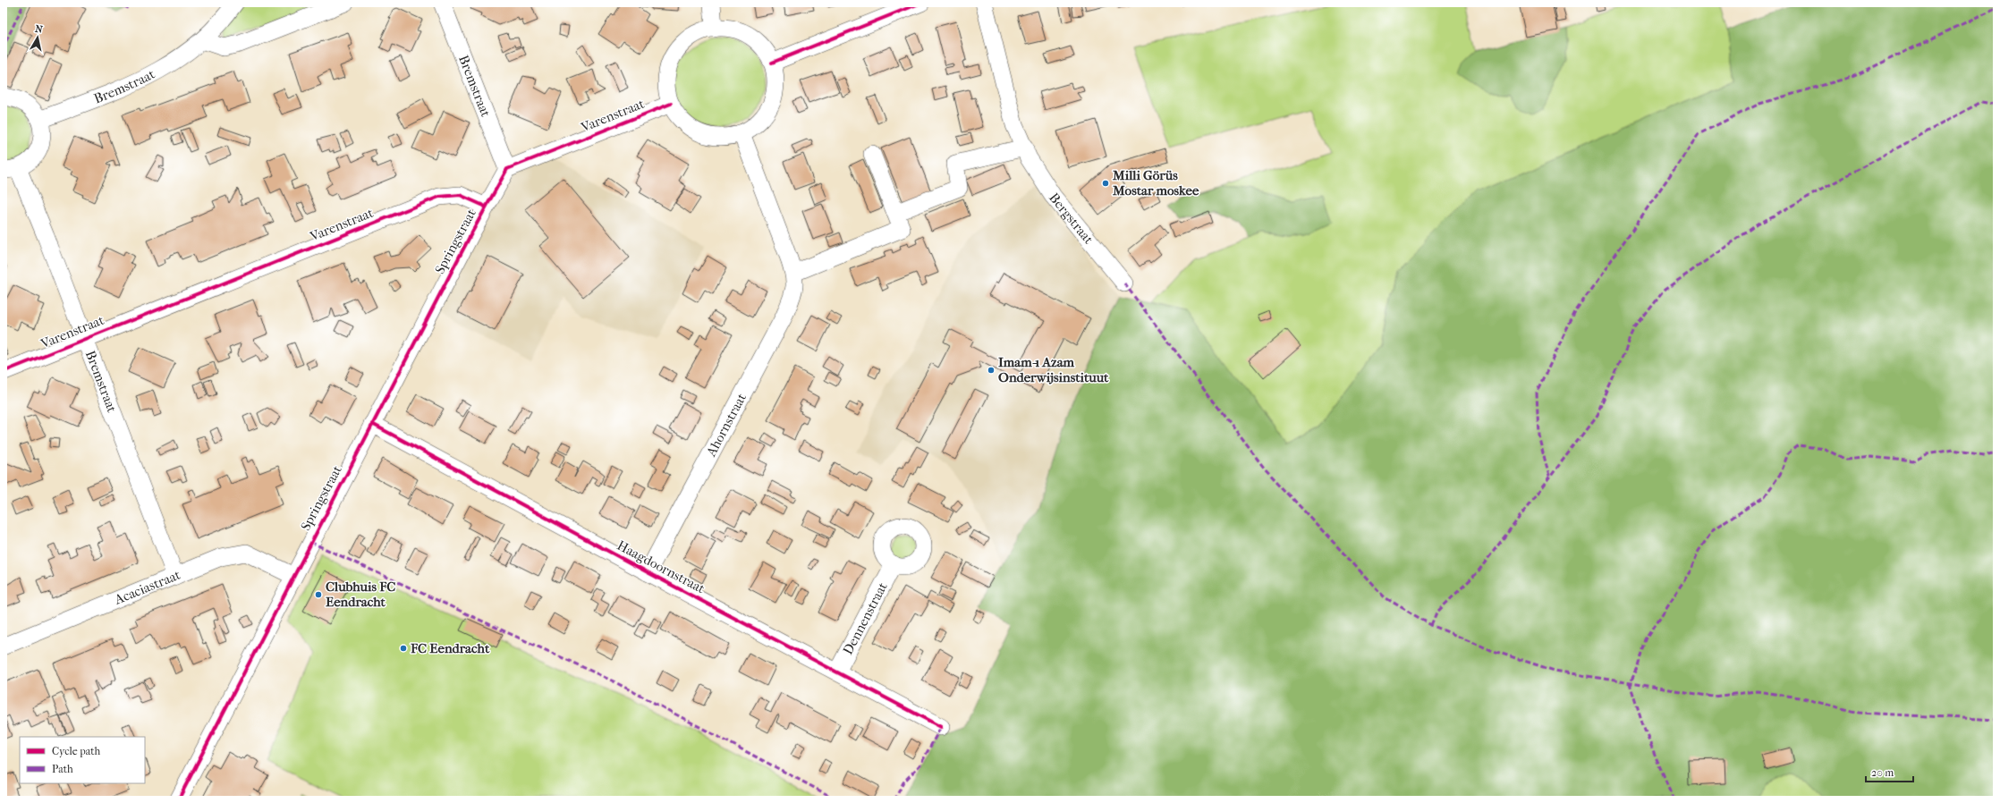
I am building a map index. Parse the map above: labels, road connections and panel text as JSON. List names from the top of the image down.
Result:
{
  "streets": {
    "street": [
      "Bremstraat",
      "Varenstraat",
      "Bergstraat",
      "Springstraat",
      "Ahornstraat",
      "Haagdoornstraat",
      "Acaciastraat",
      "Dennenstraat"
    ]
  },
  "crossings": [
    ["Bremstraat", "Varenstraat"],
    ["Bremstraat", "Acaciastraat"],
    ["Varenstraat", "Springstraat"],
    ["Varenstraat", "Ahornstraat"],
    ["Springstraat", "Haagdoornstraat"],
    ["Springstraat", "Acaciastraat"],
    ["Ahornstraat", "Haagdoornstraat"],
    ["Haagdoornstraat", "Dennenstraat"]
  ],
  "places": [
    "Milli Görüs Mostar moskee",
    "Imam-ı Azam Onderwijsinstituut",
    "Clubhuis FC Eendracht",
    "FC Eendracht"
  ],
  "legend": ["Cycle path", "Path"],
  "scale_bar": "20 m",
  "north": "top"
}
